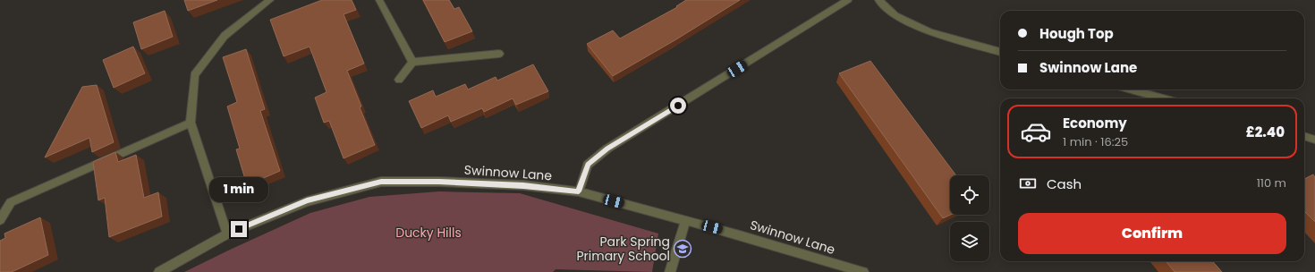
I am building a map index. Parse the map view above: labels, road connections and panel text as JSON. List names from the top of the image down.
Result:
{
  "streets": {
    "street": ["Swinnow Lane"]
  },
  "parks": ["Ducky Hills"],
  "places": {
    "school or university": ["Park Spring Primary School"]
  },
  "page": {
    "banner": ["Hough Top", "Swinnow Lane"],
    "list": [
      {
        "name": "Economy",
        "note": "1 min · 16:25",
        "value": "£2.40"
      }
    ],
    "pay": ["Cash", "110 m"],
    "bubble": "1 min",
    "buttons": "Confirm"
  }
}
